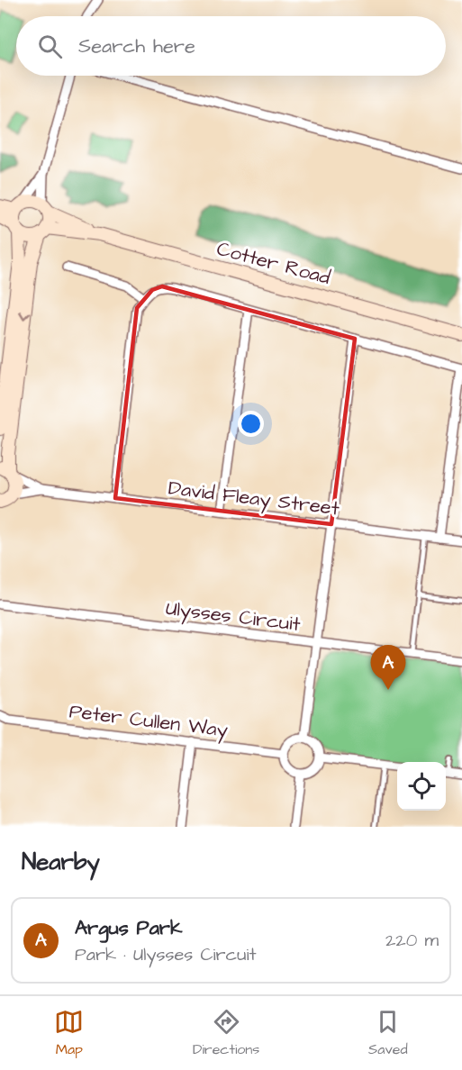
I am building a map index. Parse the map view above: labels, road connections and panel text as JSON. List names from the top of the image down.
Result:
{
  "streets": {
    "main road": ["Cotter Road"],
    "street": ["David Fleay Street", "Ulysses Circuit", "Peter Cullen Way"]
  },
  "page": {
    "search": "Search here",
    "pins": "A",
    "heading": "Nearby",
    "list": [
      {
        "mark": "A",
        "name": "Argus Park",
        "note": "Park · Ulysses Circuit",
        "value": "220 m"
      }
    ],
    "nav": ["Map", "Directions", "Saved"]
  }
}
